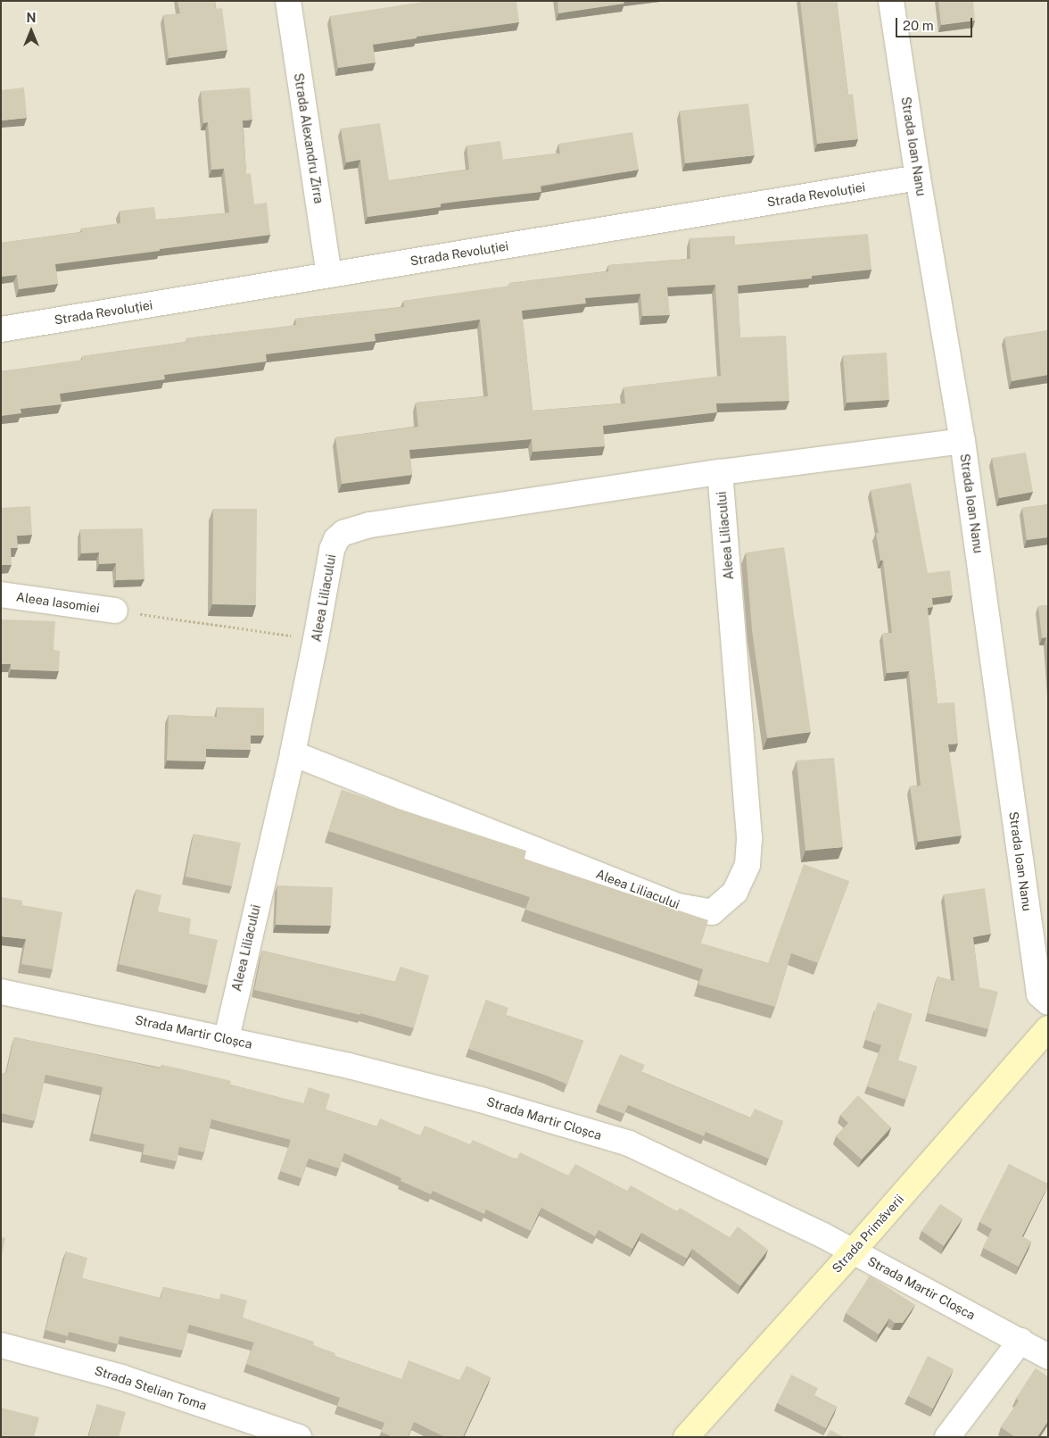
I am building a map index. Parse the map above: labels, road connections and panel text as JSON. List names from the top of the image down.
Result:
{
  "streets": {
    "main road": ["Strada Primăverii"],
    "street": [
      "Strada Alexandru Zirra",
      "Strada Ioan Nanu",
      "Strada Revoluției",
      "Aleea Liliacului",
      "Aleea Iasomiei",
      "Strada Martir Cloșca",
      "Strada Stelian Toma"
    ]
  },
  "crossings": [
    ["Strada Alexandru Zirra", "Strada Revoluției"],
    ["Strada Ioan Nanu", "Strada Revoluției"],
    ["Strada Ioan Nanu", "Aleea Liliacului"],
    ["Aleea Liliacului", "Strada Martir Cloșca"],
    ["Strada Martir Cloșca", "Strada Primăverii"]
  ],
  "scale_bar": "20 m",
  "north": "top"
}
